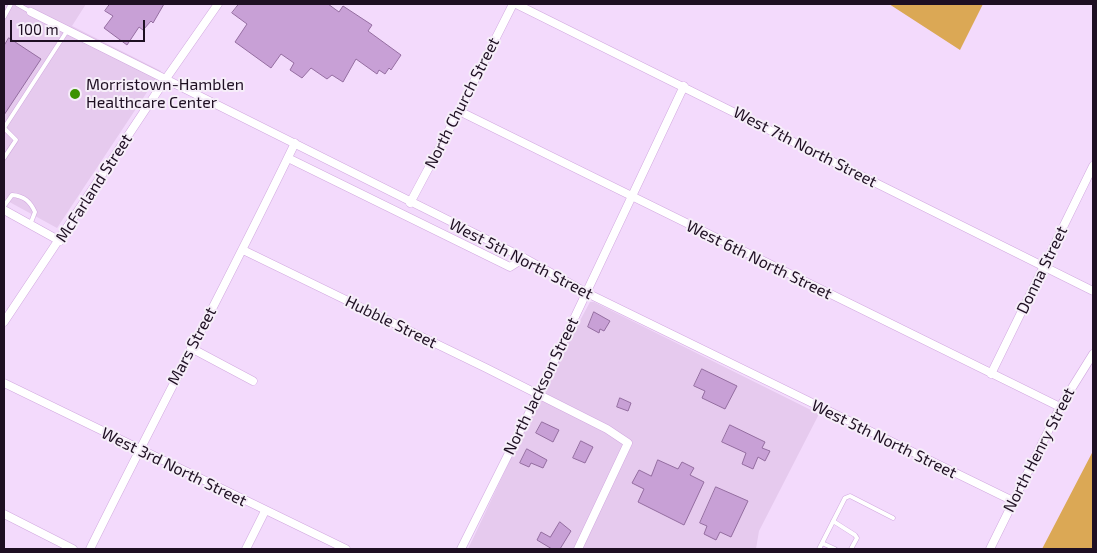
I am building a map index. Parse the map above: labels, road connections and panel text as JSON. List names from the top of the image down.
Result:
{
  "streets": {
    "street": [
      "North Church Street",
      "West 7th North Street",
      "McFarland Street",
      "West 5th North Street",
      "West 6th North Street",
      "Donna Street",
      "Hubble Street",
      "Mars Street",
      "North Jackson Street",
      "North Henry Street",
      "West 3rd North Street"
    ]
  },
  "crossings": [
    ["North Church Street", "West 7th North Street"],
    ["North Church Street", "West 5th North Street"],
    ["North Church Street", "West 6th North Street"],
    ["West 7th North Street", "Donna Street"],
    ["West 7th North Street", "North Jackson Street"],
    ["McFarland Street", "West 5th North Street"],
    ["West 5th North Street", "Mars Street"],
    ["West 5th North Street", "North Jackson Street"],
    ["West 5th North Street", "North Henry Street"],
    ["West 6th North Street", "Donna Street"],
    ["West 6th North Street", "North Jackson Street"],
    ["West 6th North Street", "North Henry Street"],
    ["Hubble Street", "Mars Street"],
    ["Hubble Street", "North Jackson Street"],
    ["Mars Street", "West 3rd North Street"]
  ],
  "places": ["Morristown-Hamblen Healthcare Center"],
  "scale_bar": "100 m"
}
